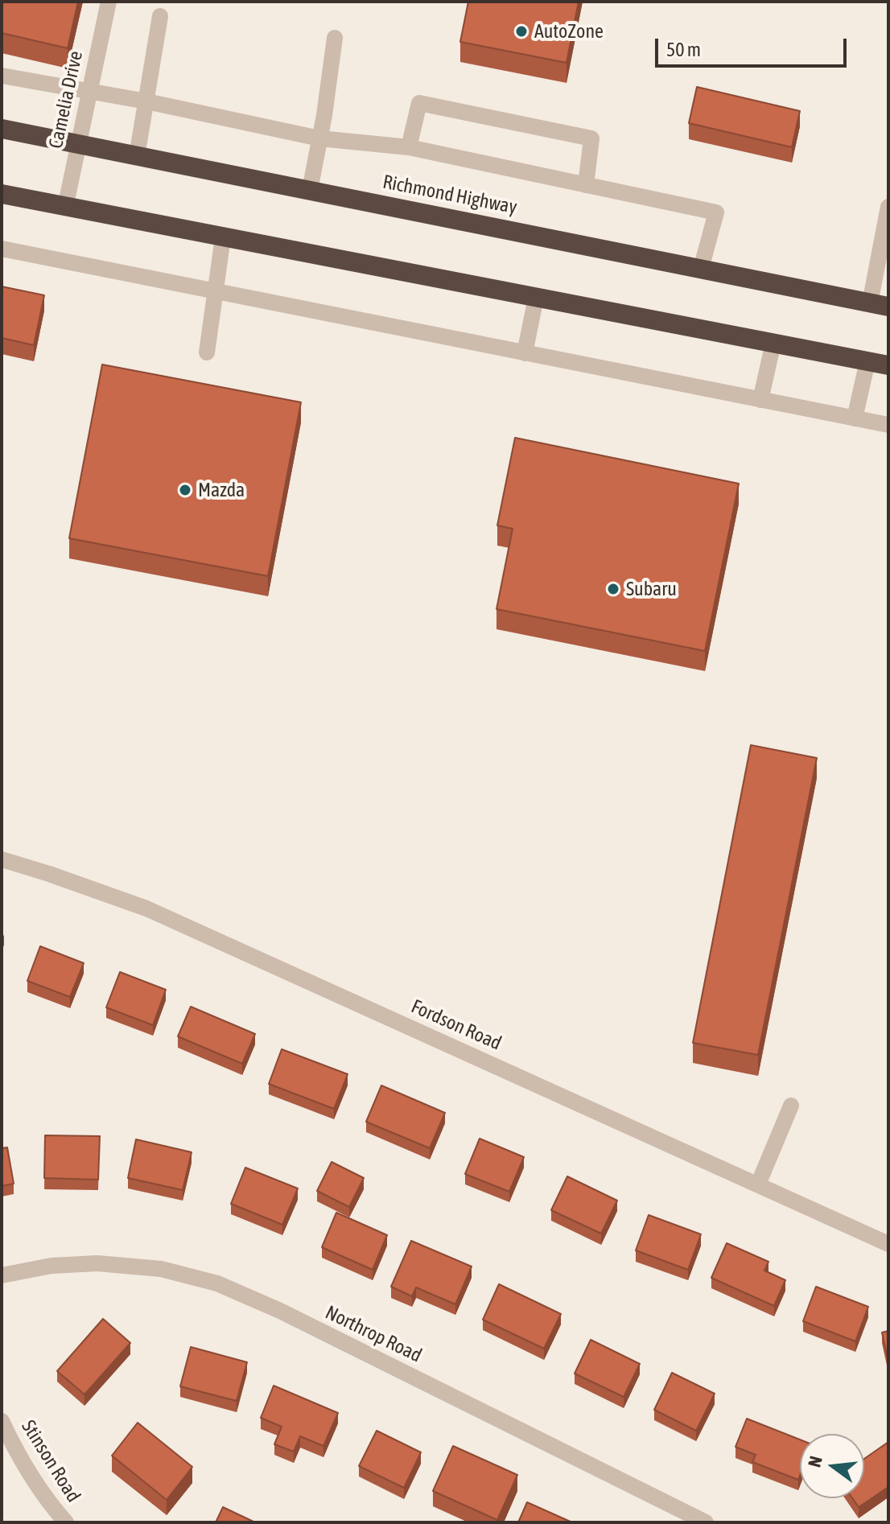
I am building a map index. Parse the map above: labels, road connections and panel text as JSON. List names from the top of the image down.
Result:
{
  "streets": {
    "highway": ["Richmond Highway"],
    "street": [
      "Camelia Drive",
      "Fordson Road",
      "Northrop Road",
      "Stinson Road"
    ]
  },
  "crossings": [
    ["Camelia Drive", "Richmond Highway"]
  ],
  "places": ["AutoZone", "Mazda", "Subaru"],
  "scale_bar": "50 m",
  "north": "left"
}
